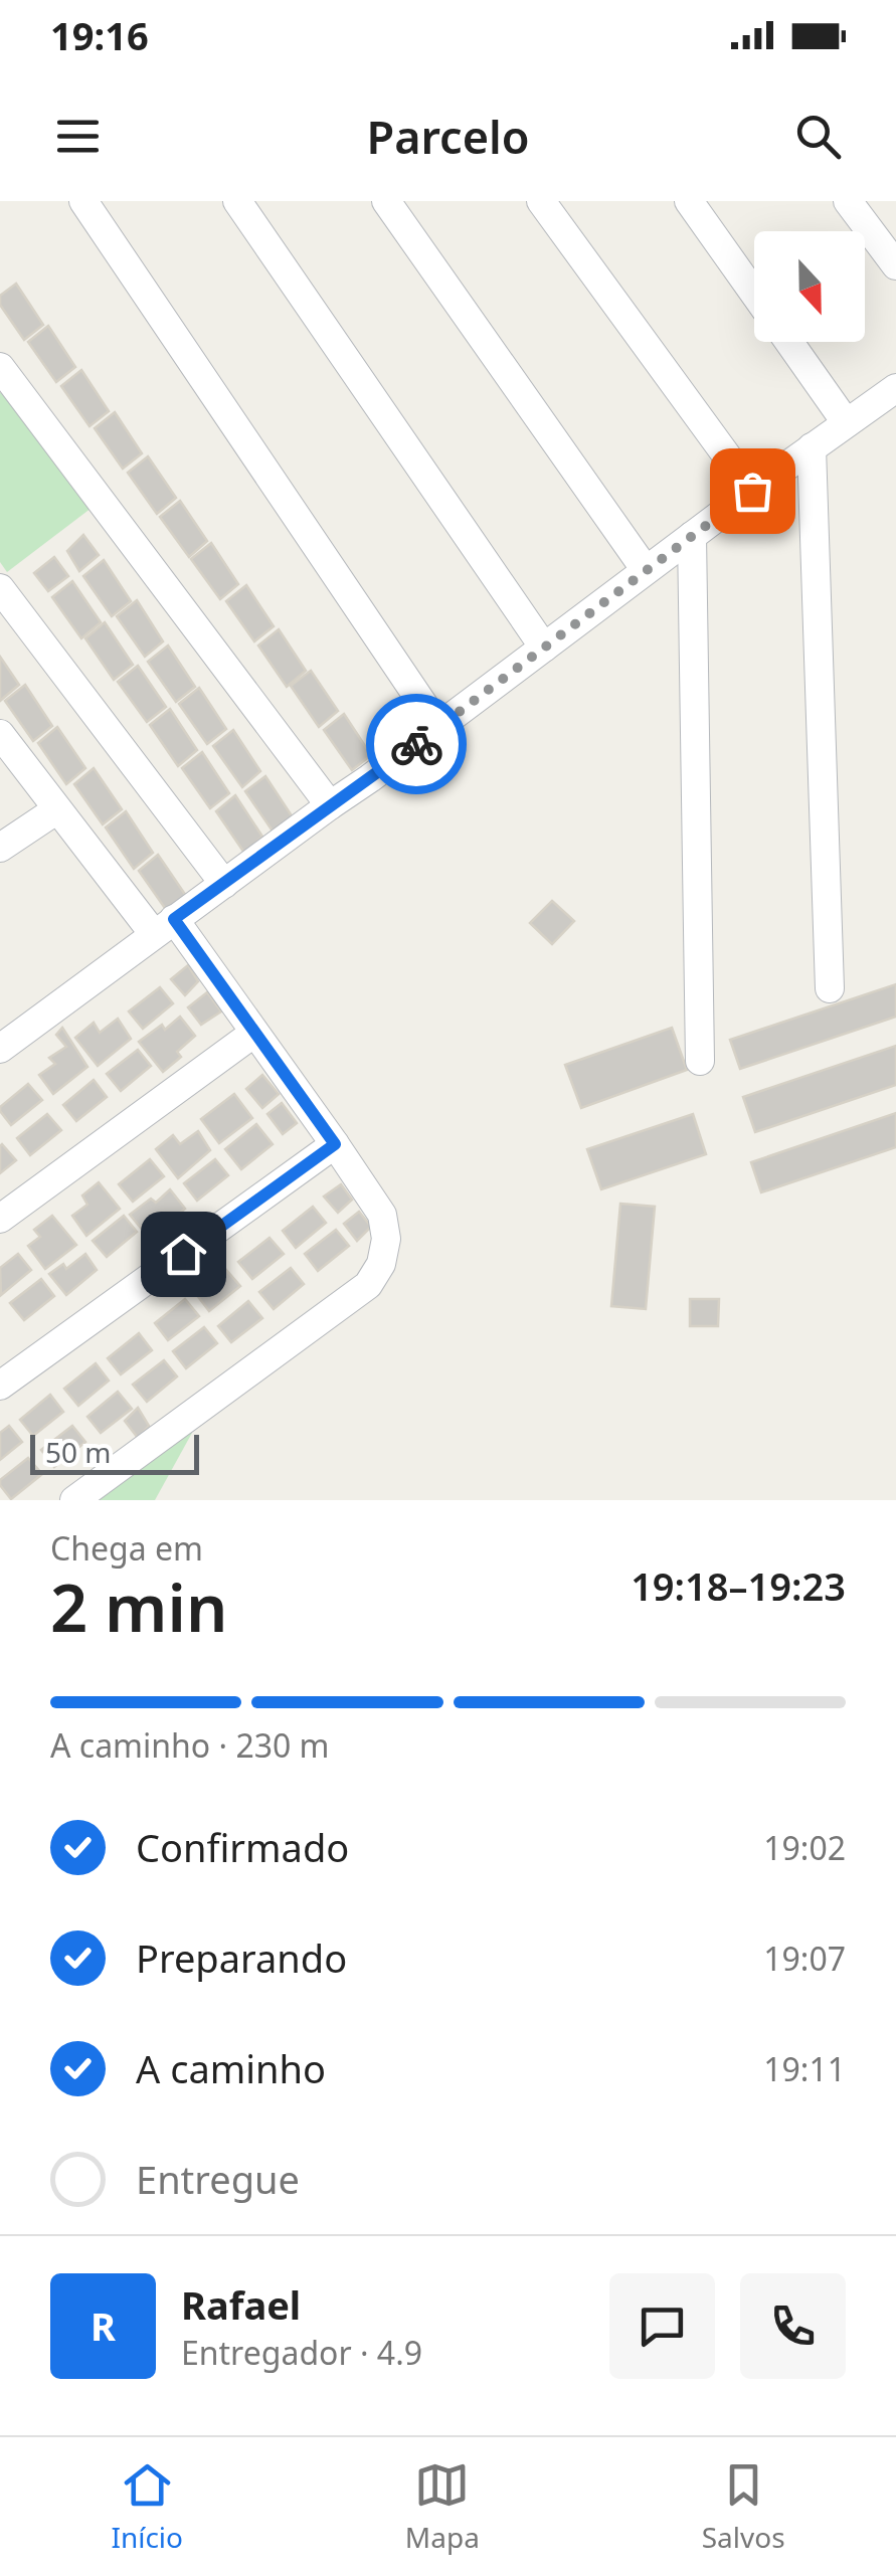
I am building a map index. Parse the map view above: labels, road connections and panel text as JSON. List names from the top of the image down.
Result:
{
  "scale_bar": "50 m",
  "north": "bottom",
  "page": {
    "status": "19:16",
    "header": "Parcelo",
    "scale": "50 m",
    "heading": ["2 min", "Chega em", "19:18–19:23"],
    "panel": ["Rafael", "Entregador · 4.9"],
    "bar": "A caminho · 230 m",
    "list": [
      ["Confirmado", "19:02"],
      ["Preparando", "19:07"],
      ["A caminho", "19:11"],
      "Entregue"
    ],
    "round": "R",
    "tabs": ["Início", "Mapa", "Salvos"]
  }
}
